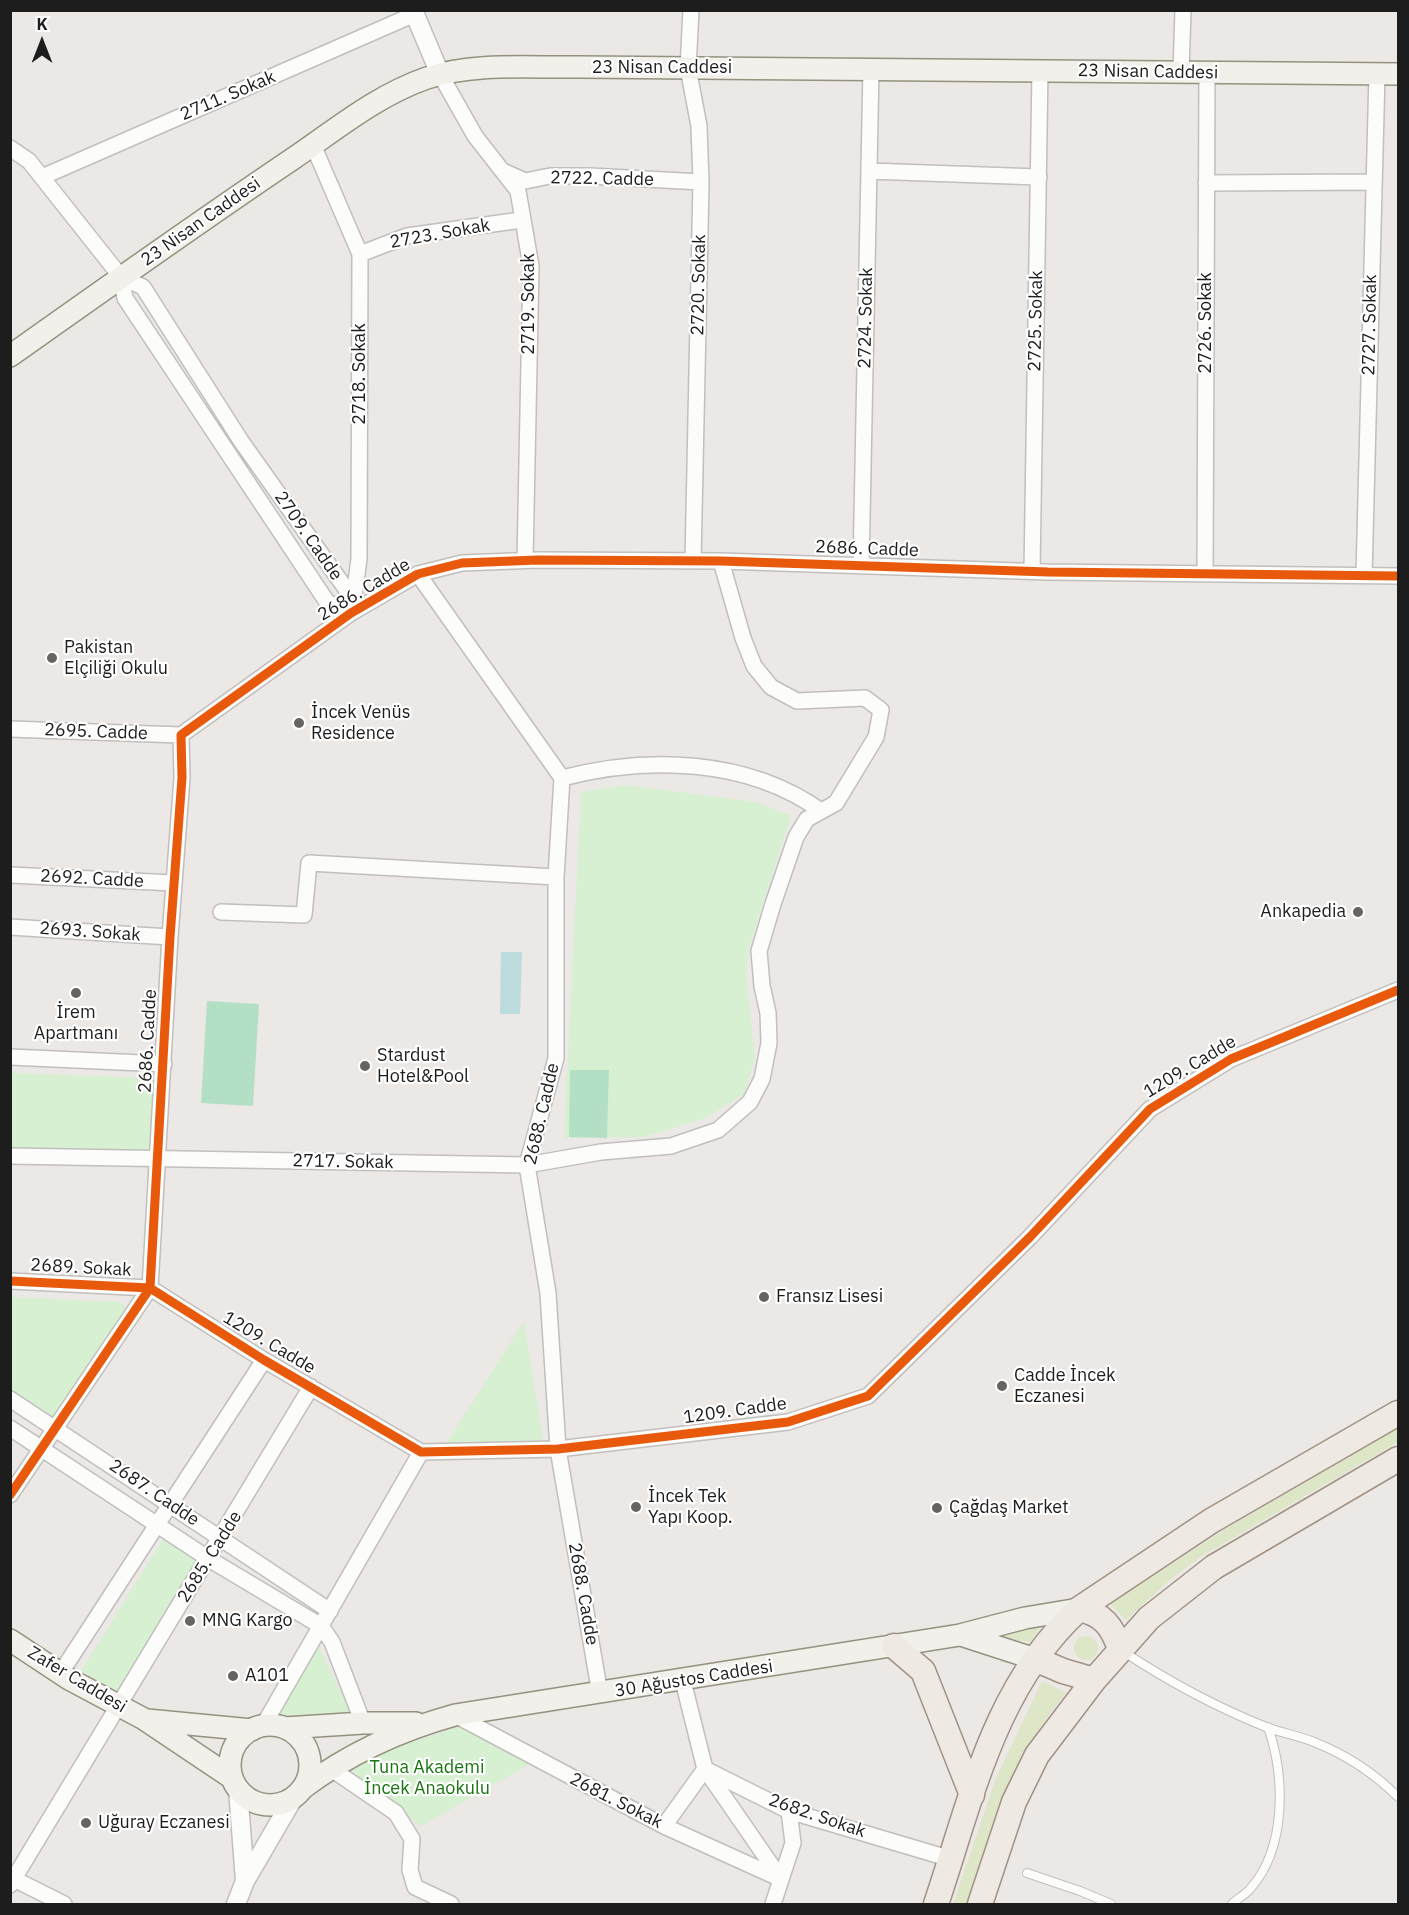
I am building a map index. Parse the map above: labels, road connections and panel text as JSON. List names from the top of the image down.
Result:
{
  "streets": {
    "main road": ["23 Nisan Caddesi", "30 Ağustos Caddesi", "Zafer Caddesi"],
    "street": [
      "2711. Sokak",
      "2722. Cadde",
      "2723. Sokak",
      "2720. Sokak",
      "2719. Sokak",
      "2724. Sokak",
      "2725. Sokak",
      "2726. Sokak",
      "2727. Sokak",
      "2718. Sokak",
      "2709. Cadde",
      "2686. Cadde",
      "2695. Cadde",
      "2692. Cadde",
      "2693. Sokak",
      "1209. Cadde",
      "2688. Cadde",
      "2717. Sokak",
      "2689. Sokak",
      "2687. Cadde",
      "2685. Cadde",
      "2681. Sokak",
      "2682. Sokak"
    ]
  },
  "crossings": [
    ["23 Nisan Caddesi", "2720. Sokak"],
    ["23 Nisan Caddesi", "2719. Sokak"],
    ["23 Nisan Caddesi", "2724. Sokak"],
    ["23 Nisan Caddesi", "2725. Sokak"],
    ["23 Nisan Caddesi", "2726. Sokak"],
    ["23 Nisan Caddesi", "2727. Sokak"],
    ["23 Nisan Caddesi", "2718. Sokak"],
    ["23 Nisan Caddesi", "2709. Cadde"],
    ["2711. Sokak", "2709. Cadde"],
    ["2722. Cadde", "2720. Sokak"],
    ["2722. Cadde", "2719. Sokak"],
    ["2723. Sokak", "2719. Sokak"],
    ["2723. Sokak", "2718. Sokak"],
    ["2720. Sokak", "2686. Cadde"],
    ["2719. Sokak", "2686. Cadde"],
    ["2724. Sokak", "2686. Cadde"],
    ["2725. Sokak", "2686. Cadde"],
    ["2726. Sokak", "2686. Cadde"],
    ["2727. Sokak", "2686. Cadde"],
    ["2718. Sokak", "2709. Cadde"],
    ["2718. Sokak", "2686. Cadde"],
    ["2709. Cadde", "2686. Cadde"],
    ["2686. Cadde", "2695. Cadde"],
    ["2686. Cadde", "2692. Cadde"],
    ["2686. Cadde", "2693. Sokak"],
    ["2686. Cadde", "1209. Cadde"],
    ["2686. Cadde", "2717. Sokak"],
    ["2686. Cadde", "2689. Sokak"],
    ["1209. Cadde", "2688. Cadde"],
    ["1209. Cadde", "2689. Sokak"],
    ["1209. Cadde", "2685. Cadde"],
    ["2688. Cadde", "2717. Sokak"],
    ["2688. Cadde", "30 Ağustos Caddesi"],
    ["2687. Cadde", "2685. Cadde"],
    ["2685. Cadde", "Zafer Caddesi"],
    ["30 Ağustos Caddesi", "2681. Sokak"]
  ],
  "parks": ["Tuna Akademi İncek Anaokulu"],
  "places": [
    "Pakistan Elçiliği Okulu",
    "İncek Venüs Residence",
    "Ankapedia",
    "İrem Apartmanı",
    "Stardust Hotel&Pool",
    "Fransız Lisesi",
    "Cadde İncek Eczanesi",
    "İncek Tek Yapı Koop.",
    "Çağdaş Market",
    "MNG Kargo",
    "A101",
    "Uğuray Eczanesi"
  ],
  "north": "top"
}
